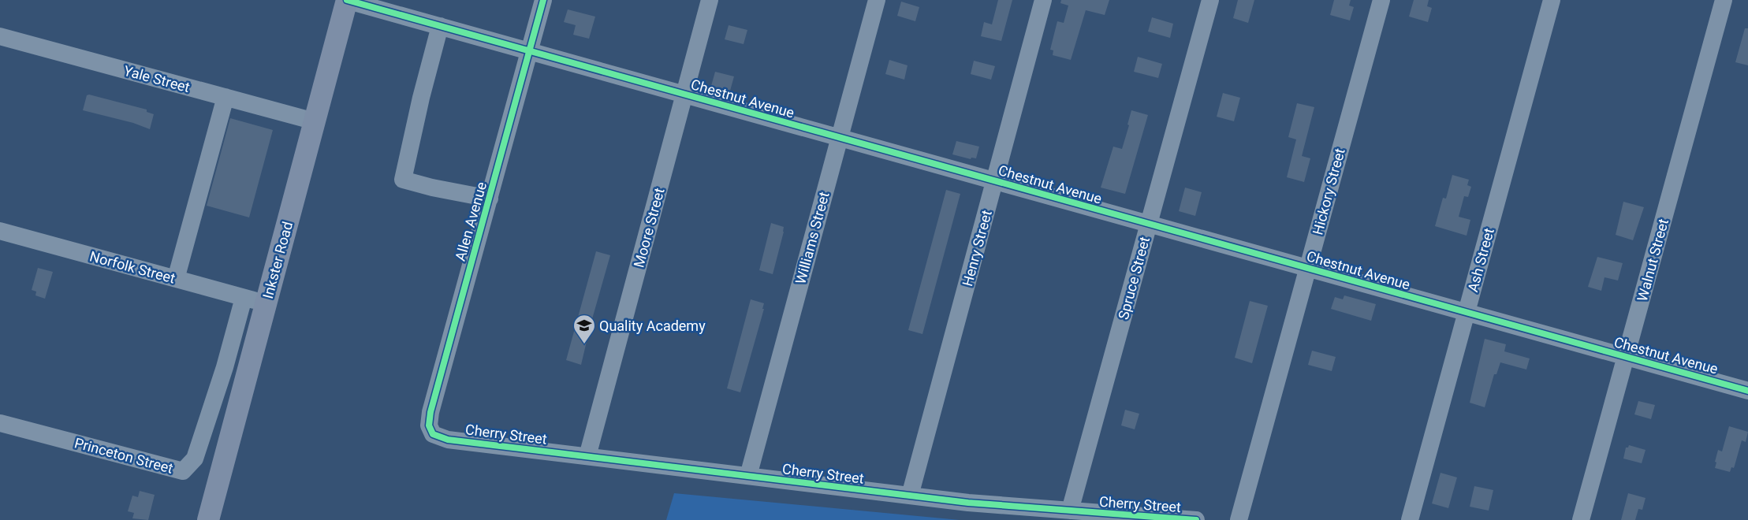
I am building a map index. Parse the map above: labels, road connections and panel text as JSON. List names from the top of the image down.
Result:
{
  "streets": {
    "main road": ["Inkster Road"],
    "street": [
      "Yale Street",
      "Chestnut Avenue",
      "Hickory Street",
      "Allen Avenue",
      "Moore Street",
      "Williams Street",
      "Henry Street",
      "Ash Street",
      "Walnut Street",
      "Norfolk Street",
      "Spruce Street",
      "Cherry Street",
      "Princeton Street"
    ]
  },
  "crossings": [
    ["Yale Street", "Inkster Road"],
    ["Chestnut Avenue", "Hickory Street"],
    ["Chestnut Avenue", "Allen Avenue"],
    ["Chestnut Avenue", "Moore Street"],
    ["Chestnut Avenue", "Williams Street"],
    ["Chestnut Avenue", "Henry Street"],
    ["Chestnut Avenue", "Inkster Road"],
    ["Chestnut Avenue", "Ash Street"],
    ["Chestnut Avenue", "Walnut Street"],
    ["Chestnut Avenue", "Spruce Street"],
    ["Allen Avenue", "Cherry Street"],
    ["Moore Street", "Cherry Street"],
    ["Williams Street", "Cherry Street"],
    ["Henry Street", "Cherry Street"],
    ["Inkster Road", "Norfolk Street"],
    ["Norfolk Street", "Princeton Street"],
    ["Spruce Street", "Cherry Street"]
  ],
  "places": {
    "school or university": ["Quality Academy"]
  }
}
